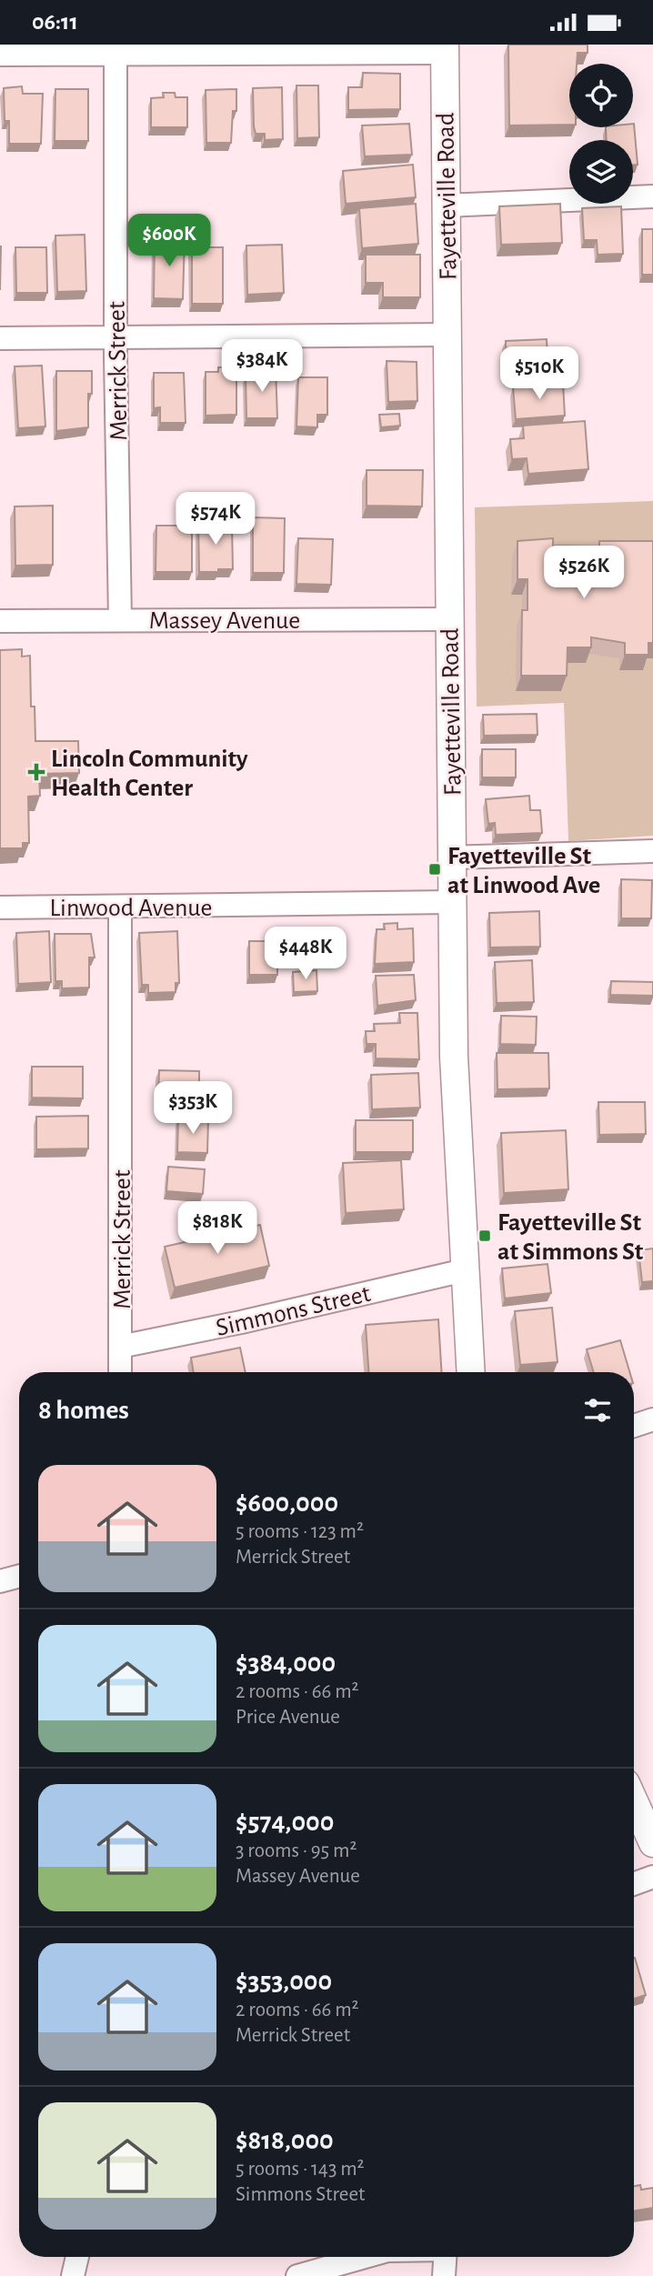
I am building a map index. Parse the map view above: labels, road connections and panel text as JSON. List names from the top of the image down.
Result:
{
  "streets": {
    "main road": ["Fayetteville Road"],
    "street": [
      "Merrick Street",
      "Massey Avenue",
      "Linwood Avenue",
      "Simmons Street"
    ]
  },
  "crossings": [
    ["Fayetteville Road", "Massey Avenue"],
    ["Fayetteville Road", "Linwood Avenue"],
    ["Fayetteville Road", "Simmons Street"],
    ["Merrick Street", "Massey Avenue"],
    ["Merrick Street", "Linwood Avenue"],
    ["Merrick Street", "Simmons Street"]
  ],
  "places": {
    "health": ["Lincoln Community Health Center"],
    "transit": ["Fayetteville St at Linwood Ave", "Fayetteville St at Simmons St"]
  },
  "page": {
    "status": "06:11",
    "price": [
      "$600K",
      "$384K",
      "$510K",
      "$574K",
      "$526K",
      "$448K",
      "$353K",
      "$818K"
    ],
    "heading": "8 homes",
    "list": [
      {
        "name": "$600,000",
        "note": "5 rooms · 123 m² · Merrick Street"
      },
      {
        "name": "$384,000",
        "note": "2 rooms · 66 m² · Price Avenue"
      },
      {
        "name": "$574,000",
        "note": "3 rooms · 95 m² · Massey Avenue"
      },
      {
        "name": "$353,000",
        "note": "2 rooms · 66 m² · Merrick Street"
      },
      {
        "name": "$818,000",
        "note": "5 rooms · 143 m² · Simmons Street"
      }
    ]
  }
}
